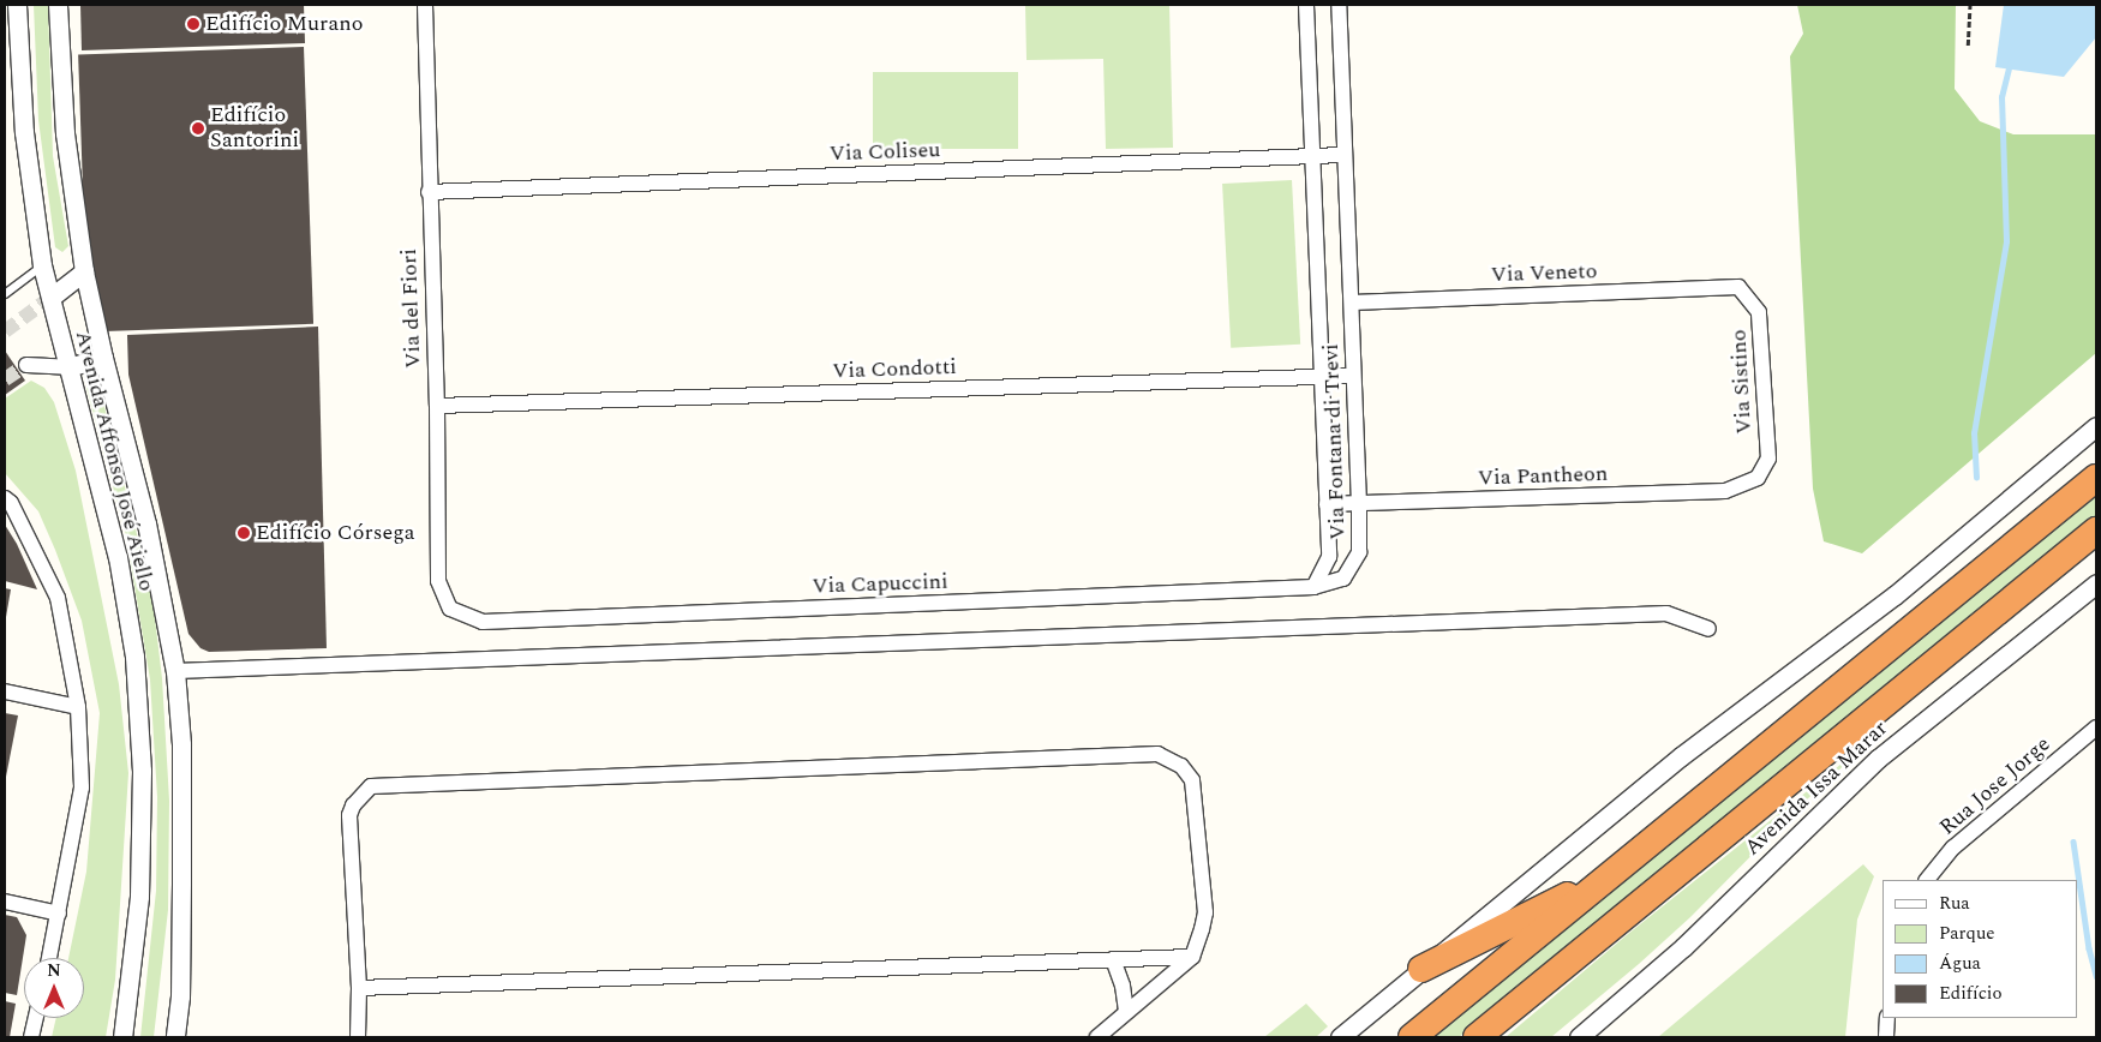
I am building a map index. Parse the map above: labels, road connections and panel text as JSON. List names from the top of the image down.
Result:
{
  "streets": {
    "street": [
      "Via Coliseu",
      "Via Veneto",
      "Via del Fiori",
      "Via Condotti",
      "Via Sistino",
      "Via Fontana di Trevi",
      "Avenida Affonso José Aiello",
      "Via Pantheon",
      "Via Capuccini",
      "Rua Jose Jorge",
      "Avenida Issa Marar"
    ]
  },
  "crossings": [
    ["Via Coliseu", "Via del Fiori"],
    ["Via Coliseu", "Via Fontana di Trevi"],
    ["Via Veneto", "Via Sistino"],
    ["Via Veneto", "Via Fontana di Trevi"],
    ["Via del Fiori", "Via Condotti"],
    ["Via del Fiori", "Via Capuccini"],
    ["Via Condotti", "Via Fontana di Trevi"],
    ["Via Sistino", "Via Pantheon"],
    ["Via Fontana di Trevi", "Via Pantheon"],
    ["Via Fontana di Trevi", "Via Capuccini"]
  ],
  "places": ["Edifício Murano", "Edifício Santorini", "Edifício Córsega"],
  "legend": [
    "Rua",
    "Parque",
    "Água",
    "Edifício"
  ],
  "north": "top"
}
